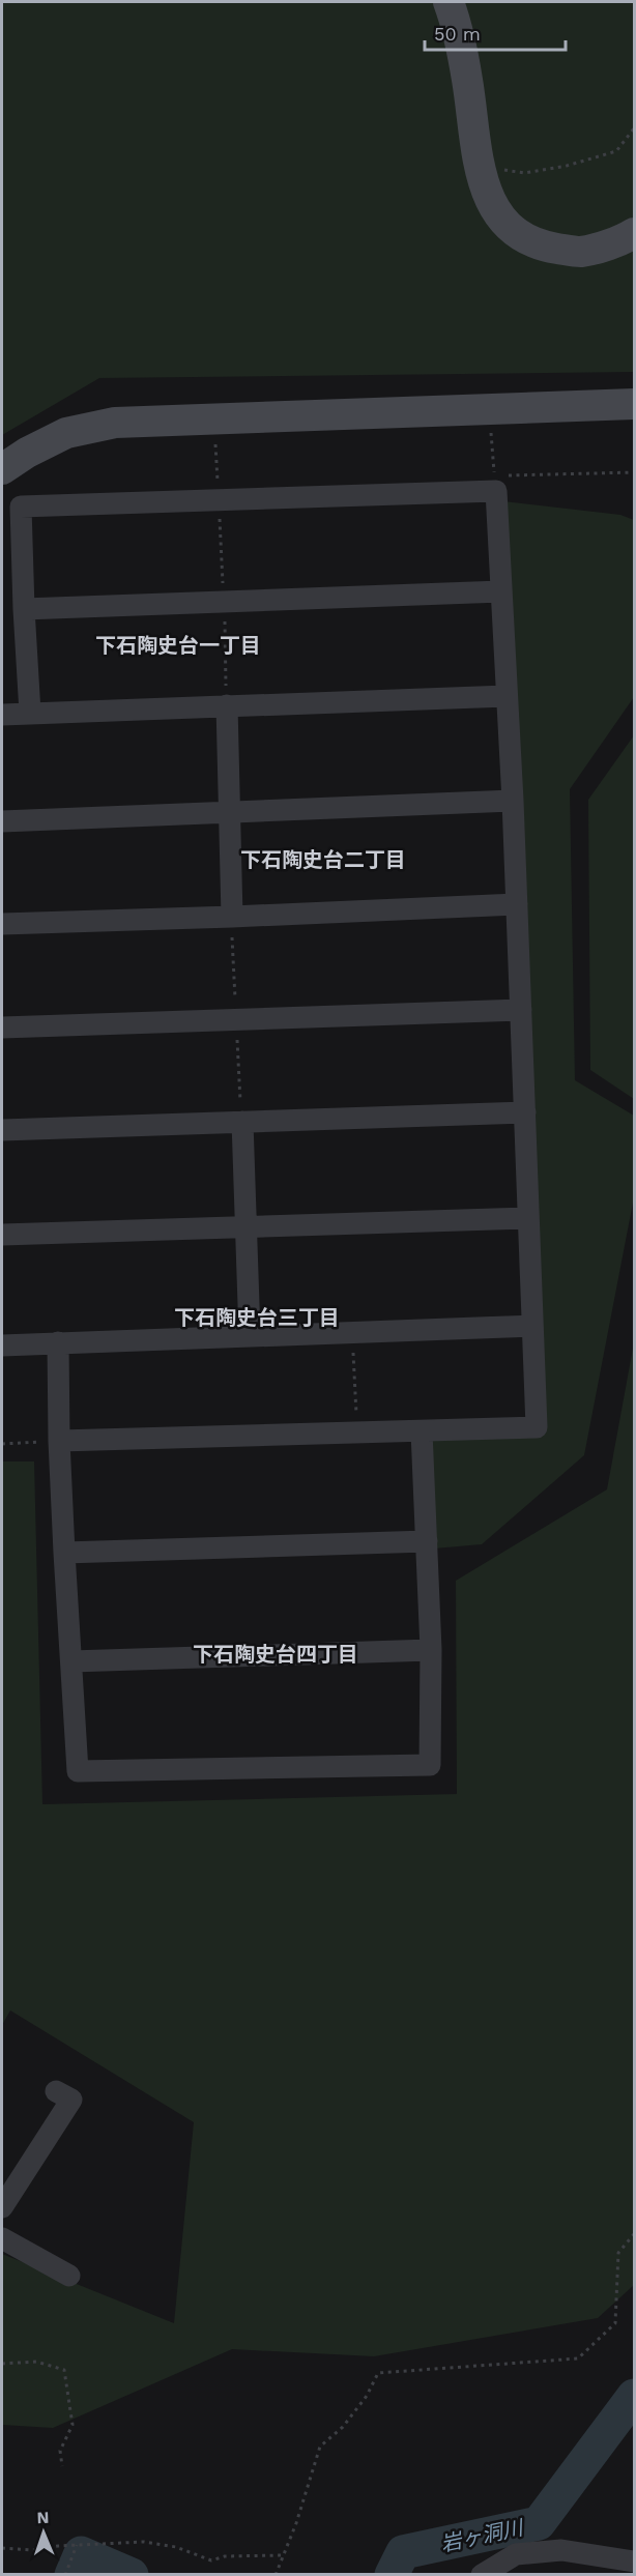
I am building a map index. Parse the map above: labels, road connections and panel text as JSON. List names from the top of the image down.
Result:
{
  "districts": [
    "下石陶史台一丁目",
    "下石陶史台二丁目",
    "下石陶史台三丁目",
    "下石陶史台四丁目"
  ],
  "water": ["岩ヶ洞川"],
  "scale_bar": "50 m",
  "north": "top"
}
